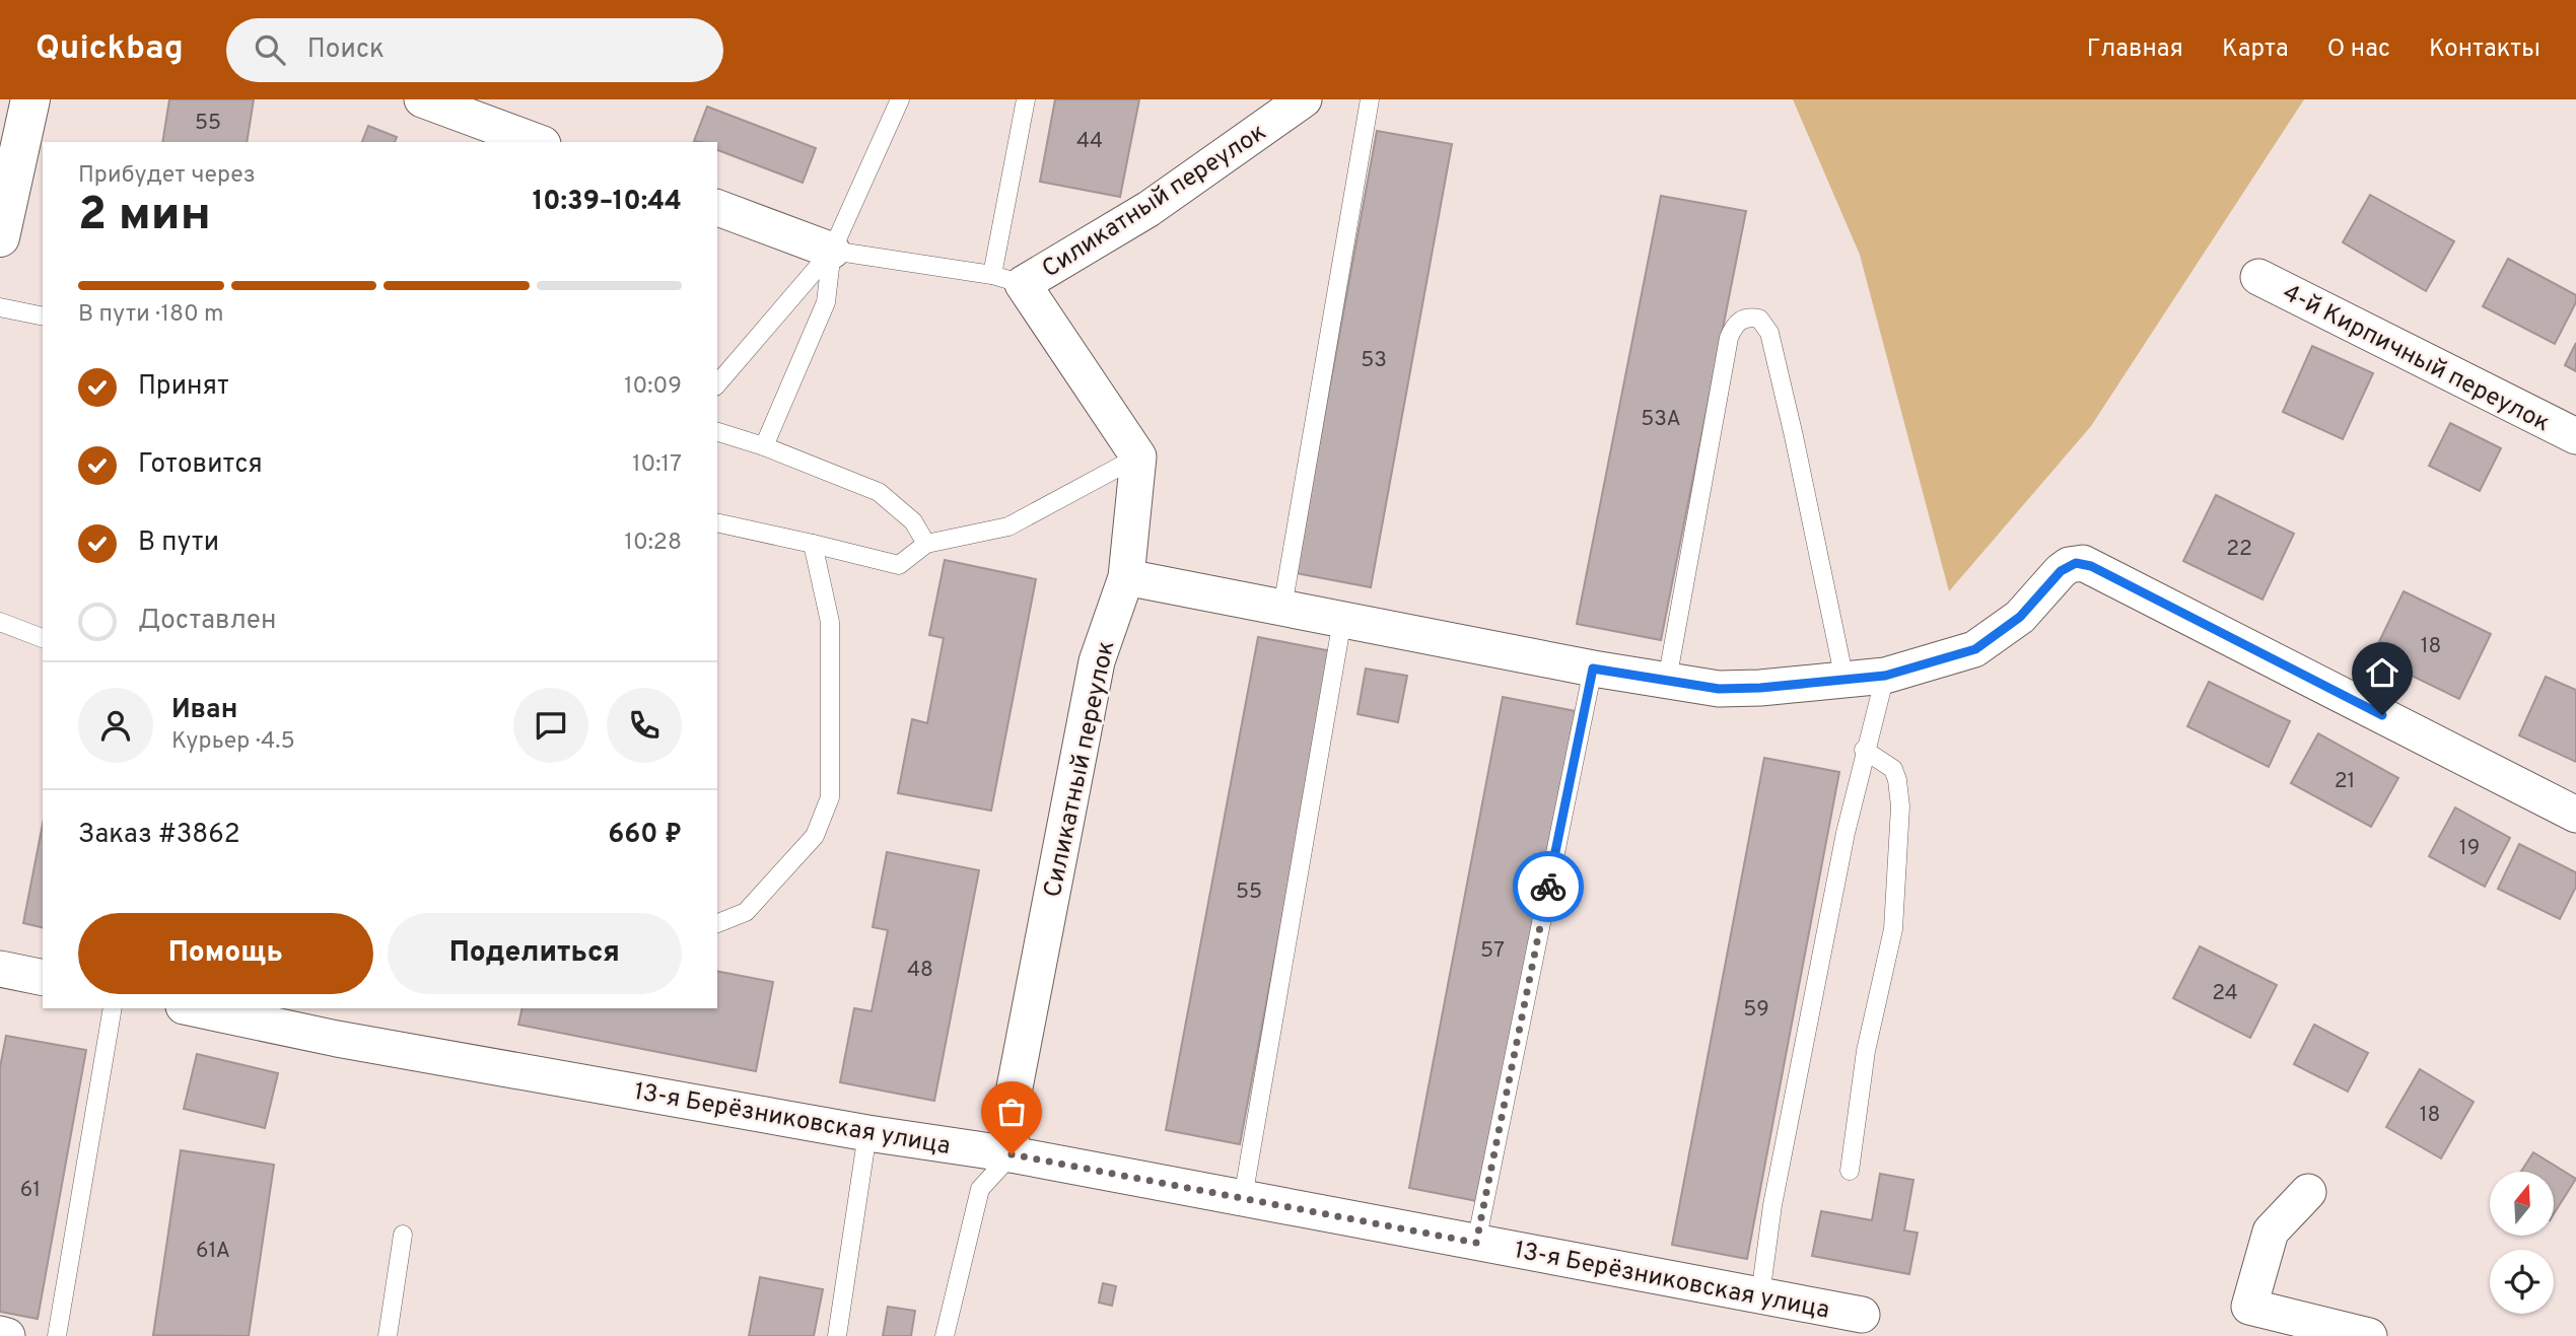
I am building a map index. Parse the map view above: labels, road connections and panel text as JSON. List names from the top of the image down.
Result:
{
  "streets": {
    "street": ["Силикатный переулок", "4-й Кирпичный переулок", "13-я Берёзниковская улица"]
  },
  "crossings": [
    ["Силикатный переулок", "13-я Берёзниковская улица"]
  ],
  "house_numbers": [
    "55",
    "44",
    "53",
    "53А",
    "22",
    "18",
    "21",
    "19",
    "55",
    "57",
    "48",
    "24",
    "59",
    "18",
    "61",
    "61А"
  ],
  "north": "top",
  "page": {
    "header": "Quickbag",
    "search": "Поиск",
    "nav": [
      "Главная",
      "Карта",
      "О нас",
      "Контакты"
    ],
    "heading": ["2 мин", "Прибудет через", "10:39–10:44"],
    "panel": [
      "Иван",
      "Курьер · 4.5",
      "Заказ #3862",
      "660 ₽"
    ],
    "bar": "В пути · 180 m",
    "list": [
      ["Принят", "10:09"],
      ["Готовится", "10:17"],
      ["В пути", "10:28"],
      "Доставлен"
    ],
    "buttons": ["Помощь", "Поделиться"]
  }
}
